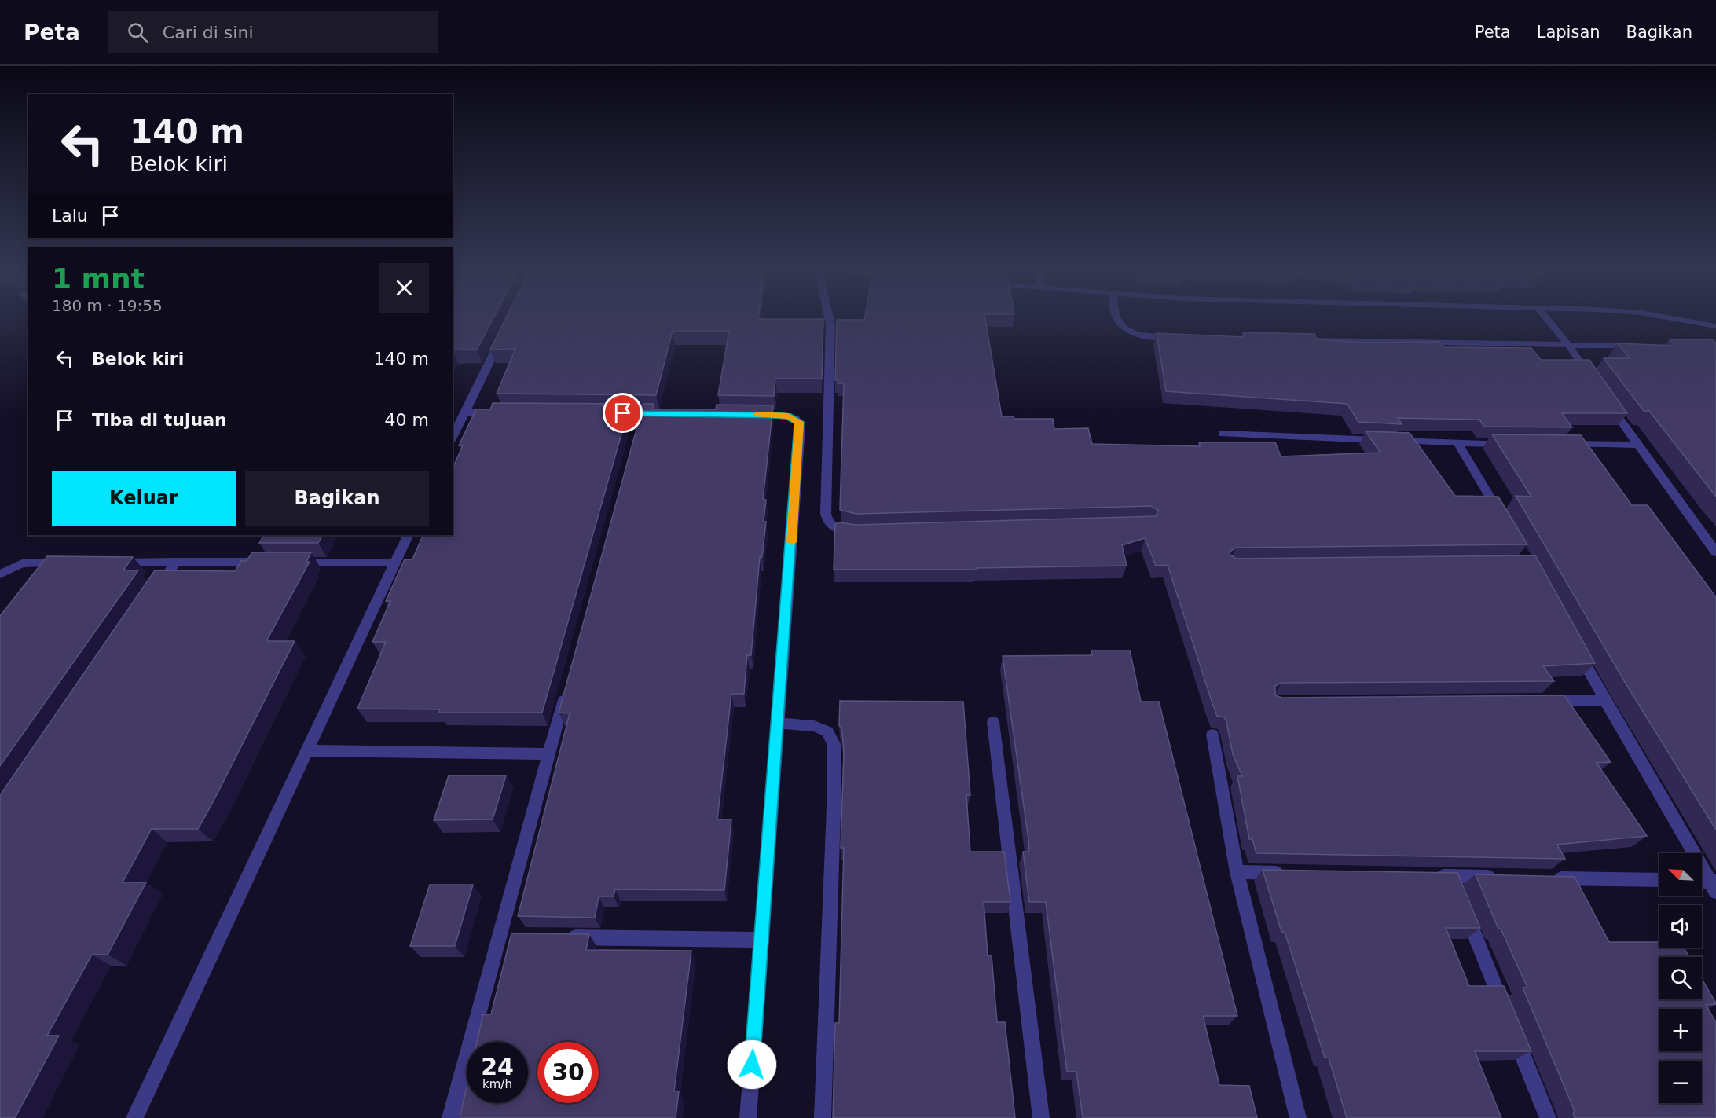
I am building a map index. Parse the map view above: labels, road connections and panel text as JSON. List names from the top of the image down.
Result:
{
  "north": "top left",
  "page": {
    "header": "Peta",
    "search": "Cari di sini",
    "nav": ["Peta", "Lapisan", "Bagikan"],
    "turn": ["140 m", "Belok kiri"],
    "then": "Lalu",
    "heading": ["1 mnt", "180 m · 19:55"],
    "list": [
      {
        "name": "Belok kiri",
        "value": "140 m"
      },
      {
        "name": "Tiba di tujuan",
        "value": "40 m"
      }
    ],
    "buttons": ["Keluar", "Bagikan"],
    "map_buttons": ["+", "−"],
    "speed": "24 km/h",
    "limit": "30"
  }
}
